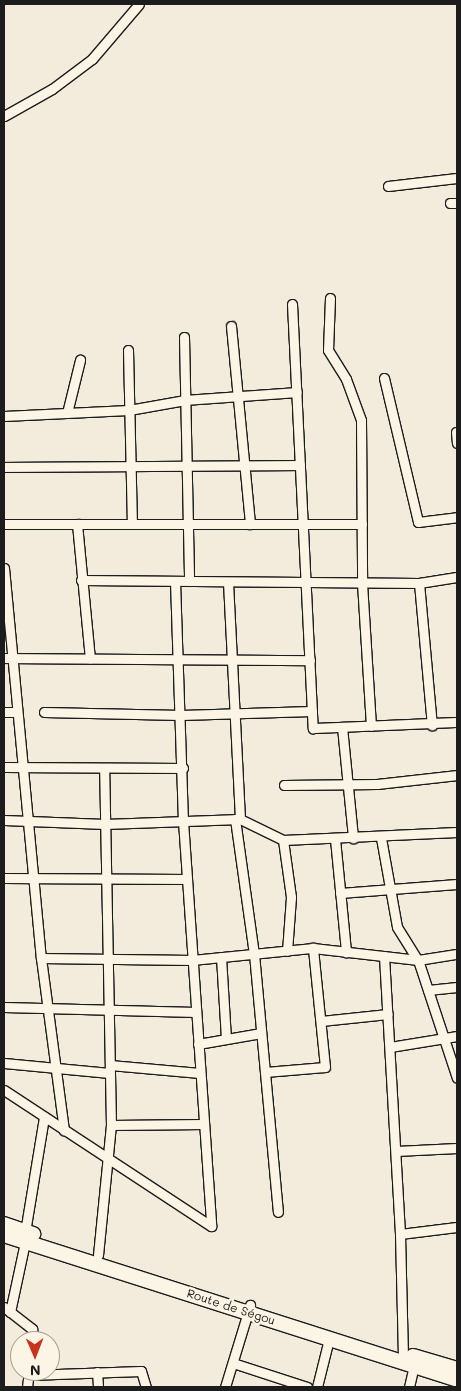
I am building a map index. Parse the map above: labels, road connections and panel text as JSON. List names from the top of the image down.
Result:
{
  "streets": {
    "highway": ["Route de Ségou"]
  },
  "north": "bottom"
}
